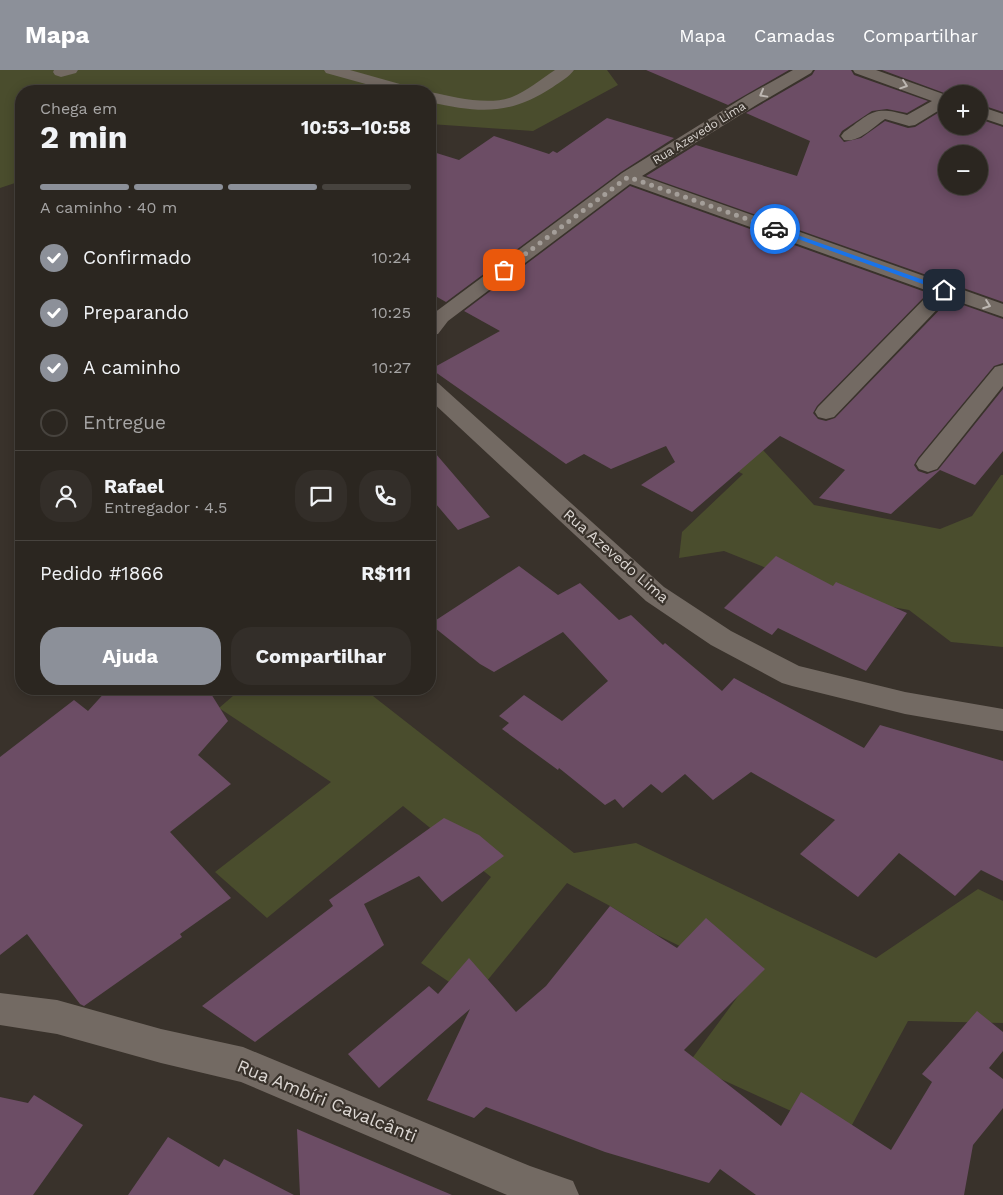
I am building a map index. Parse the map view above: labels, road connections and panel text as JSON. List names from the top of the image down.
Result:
{
  "streets": {
    "street": ["Rua Azevedo Lima", "Rua Ambíri Cavalcânti"]
  },
  "page": {
    "header": "Mapa",
    "nav": ["Mapa", "Camadas", "Compartilhar"],
    "map_buttons": ["+", "−"],
    "heading": ["2 min", "Chega em", "10:53–10:58"],
    "panel": [
      "Rafael",
      "Entregador · 4.5",
      "Pedido #1866",
      "R$111"
    ],
    "bar": "A caminho · 40 m",
    "list": [
      ["Confirmado", "10:24"],
      ["Preparando", "10:25"],
      ["A caminho", "10:27"],
      "Entregue"
    ],
    "buttons": ["Ajuda", "Compartilhar"]
  }
}
